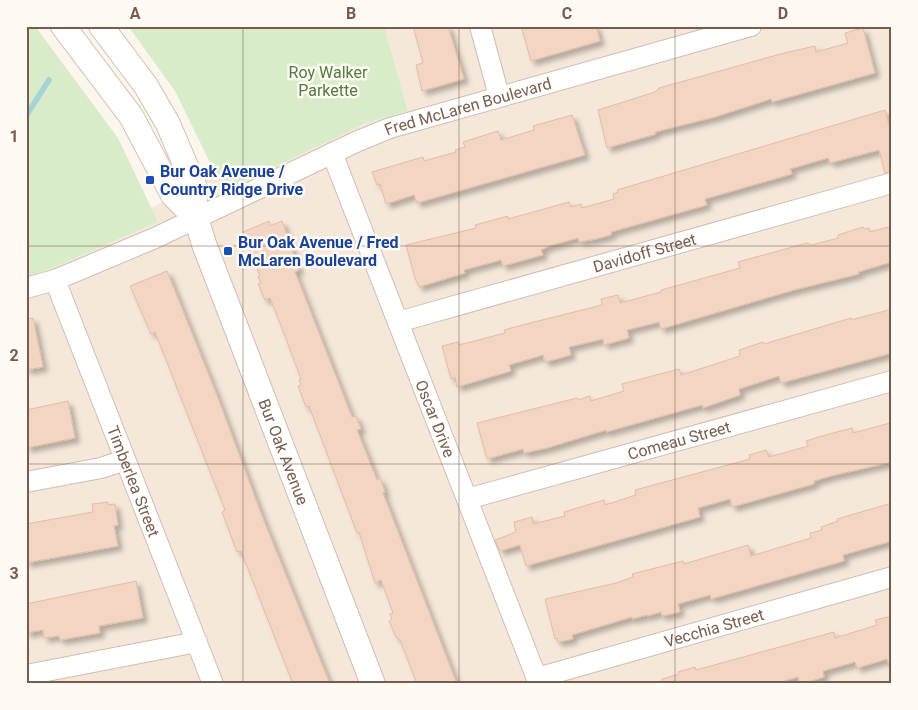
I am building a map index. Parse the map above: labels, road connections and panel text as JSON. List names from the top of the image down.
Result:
{
  "streets": {
    "street": [
      "Fred McLaren Boulevard",
      "Davidoff Street",
      "Oscar Drive",
      "Comeau Street",
      "Bur Oak Avenue",
      "Timberlea Street",
      "Vecchia Street"
    ]
  },
  "crossings": [
    ["Fred McLaren Boulevard", "Oscar Drive"],
    ["Fred McLaren Boulevard", "Bur Oak Avenue"],
    ["Fred McLaren Boulevard", "Timberlea Street"],
    ["Davidoff Street", "Oscar Drive"],
    ["Oscar Drive", "Comeau Street"],
    ["Oscar Drive", "Vecchia Street"]
  ],
  "parks": ["Roy Walker Parkette"],
  "places": {
    "transit": ["Bur Oak Avenue / Country Ridge Drive", "Bur Oak Avenue / Fred McLaren Boulevard"]
  },
  "grid": {
    "columns": [
      "A",
      "B",
      "C",
      "D"
    ],
    "rows": ["1", "2", "3"]
  }
}
